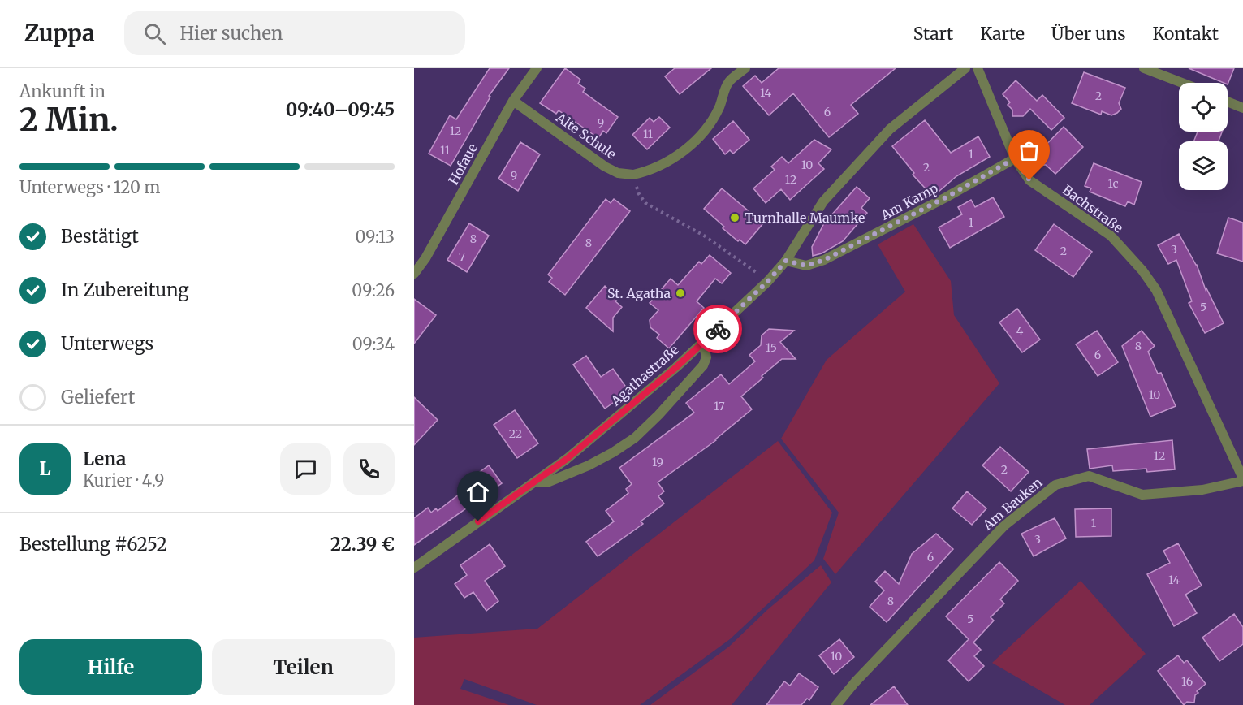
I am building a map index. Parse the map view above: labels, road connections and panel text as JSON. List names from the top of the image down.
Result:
{
  "streets": {
    "street": [
      "Alte Schule",
      "Hofaue",
      "Am Kamp",
      "Bachstraße",
      "Agathastraße",
      "Am Bauken"
    ]
  },
  "crossings": [
    ["Alte Schule", "Hofaue"],
    ["Am Kamp", "Bachstraße"],
    ["Am Kamp", "Agathastraße"],
    ["Bachstraße", "Am Bauken"]
  ],
  "places": ["Turnhalle Maumke", "St. Agatha"],
  "house_numbers": [
    "14",
    "2",
    "6",
    "9",
    "12",
    "11",
    "11",
    "1",
    "10",
    "2",
    "9",
    "12",
    "1c",
    "1",
    "8",
    "8",
    "3",
    "2",
    "7",
    "5",
    "4",
    "8",
    "15",
    "6",
    "10",
    "17",
    "22",
    "12",
    "19",
    "2",
    "1",
    "3",
    "6",
    "14",
    "8",
    "5",
    "10",
    "16"
  ],
  "page": {
    "header": "Zuppa",
    "search": "Hier suchen",
    "nav": [
      "Start",
      "Karte",
      "Über uns",
      "Kontakt"
    ],
    "heading": ["2 Min.", "Ankunft in", "09:40–09:45"],
    "panel": [
      "Lena",
      "Kurier · 4.9",
      "Bestellung #6252",
      "22.39 €"
    ],
    "bar": "Unterwegs · 120 m",
    "list": [
      ["Bestätigt", "09:13"],
      ["In Zubereitung", "09:26"],
      ["Unterwegs", "09:34"],
      "Geliefert"
    ],
    "round": "L",
    "buttons": ["Hilfe", "Teilen"]
  }
}
